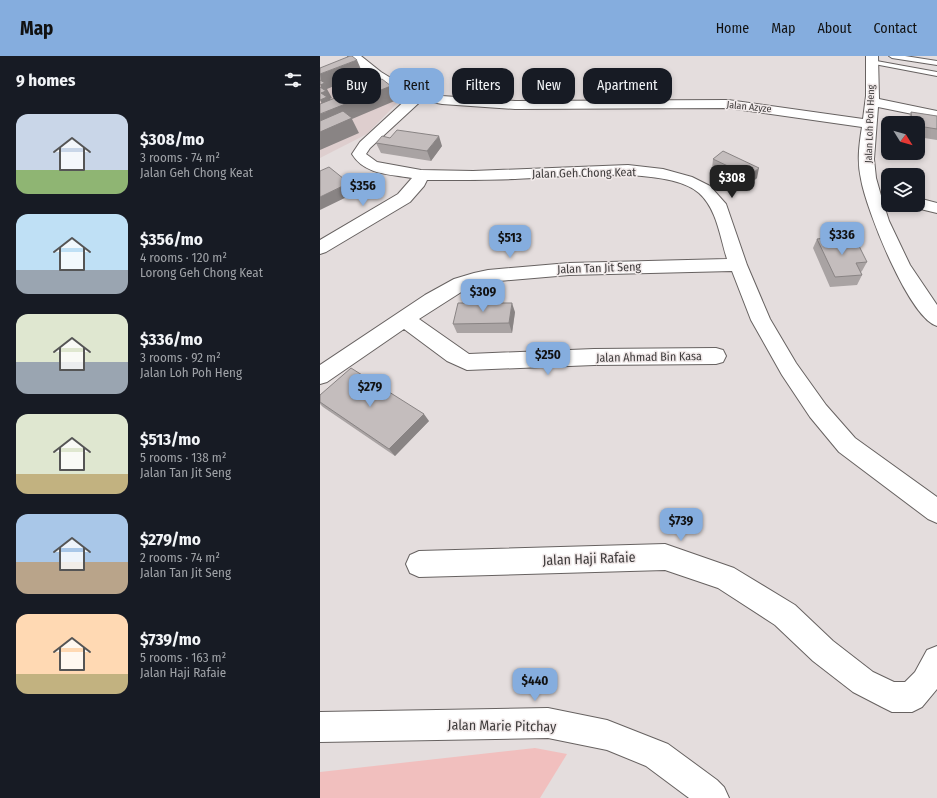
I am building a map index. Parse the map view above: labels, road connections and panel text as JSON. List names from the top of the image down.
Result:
{
  "streets": {
    "street": [
      "Jalan Azyze",
      "Jalan Loh Poh Heng",
      "Jalan Geh Chong Keat",
      "Jalan Tan Jit Seng",
      "Jalan Ahmad Bin Kasa",
      "Jalan Haji Rafaie",
      "Jalan Marie Pitchay"
    ]
  },
  "crossings": [
    ["Jalan Azyze", "Jalan Loh Poh Heng"],
    ["Jalan Geh Chong Keat", "Jalan Tan Jit Seng"],
    ["Jalan Tan Jit Seng", "Jalan Ahmad Bin Kasa"]
  ],
  "north": "bottom right",
  "page": {
    "header": "Map",
    "nav": [
      "Home",
      "Map",
      "About",
      "Contact"
    ],
    "heading": "9 homes",
    "chip": [
      "Buy",
      "Rent",
      "Filters",
      "New",
      "Apartment"
    ],
    "list": [
      {
        "name": "$308/mo",
        "note": "3 rooms · 74 m² · Jalan Geh Chong Keat"
      },
      {
        "name": "$356/mo",
        "note": "4 rooms · 120 m² · Lorong Geh Chong Keat"
      },
      {
        "name": "$336/mo",
        "note": "3 rooms · 92 m² · Jalan Loh Poh Heng"
      },
      {
        "name": "$513/mo",
        "note": "5 rooms · 138 m² · Jalan Tan Jit Seng"
      },
      {
        "name": "$279/mo",
        "note": "2 rooms · 74 m² · Jalan Tan Jit Seng"
      },
      {
        "name": "$739/mo",
        "note": "5 rooms · 163 m² · Jalan Haji Rafaie"
      }
    ],
    "price": [
      "$308",
      "$356",
      "$336",
      "$513",
      "$309",
      "$250",
      "$279",
      "$739",
      "$440"
    ]
  }
}
